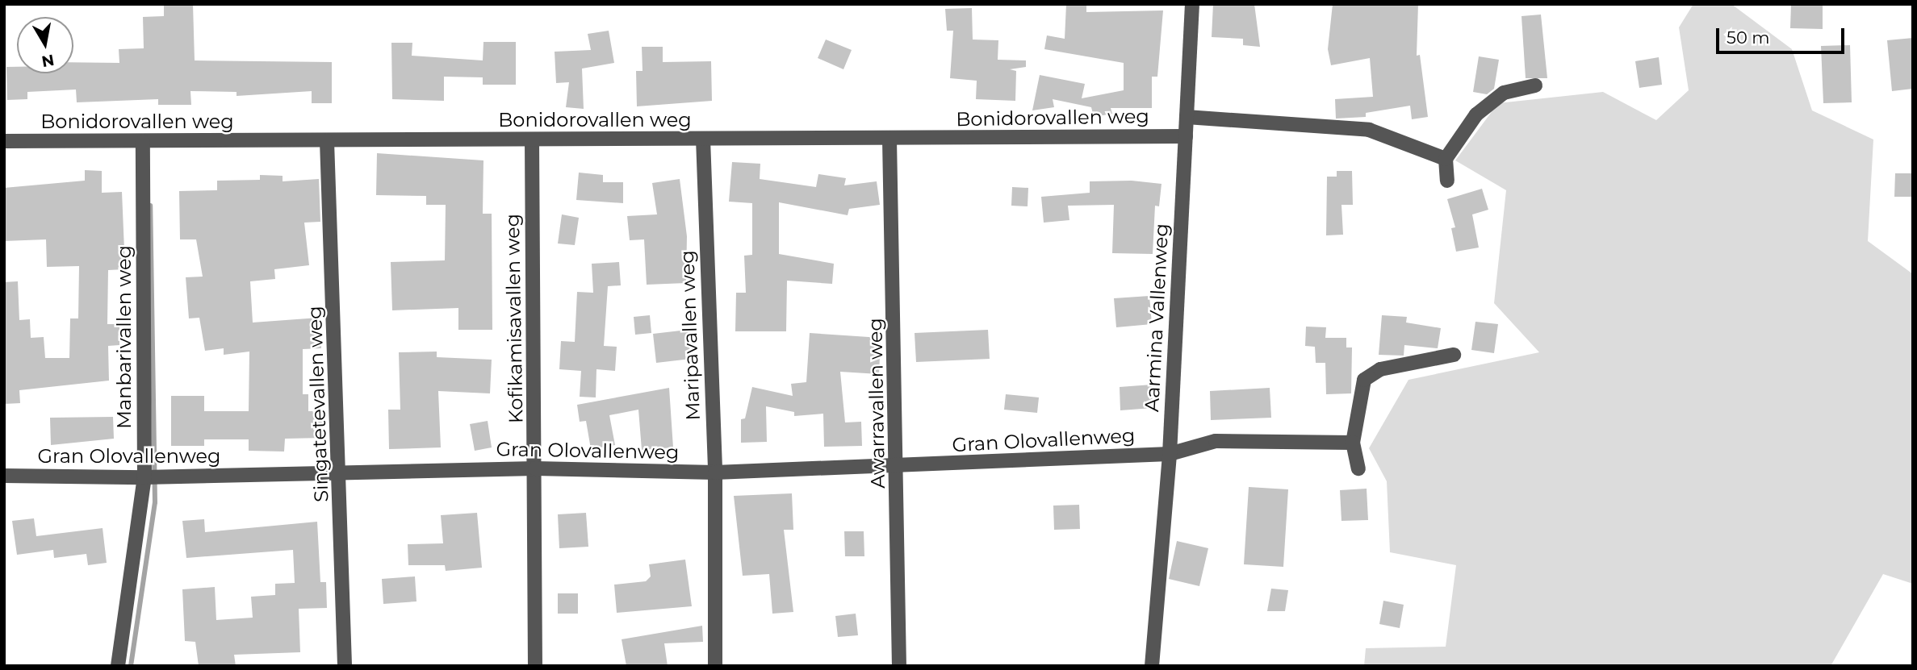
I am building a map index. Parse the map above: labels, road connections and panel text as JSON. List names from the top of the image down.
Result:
{
  "streets": {
    "street": [
      "Bonidorovallen weg",
      "Aarmina Vallenweg",
      "Kofikamisavallen weg",
      "Maripavallen weg",
      "Manbarivallen weg",
      "Awarravallen weg",
      "Singatetevallen weg",
      "Gran Olovallenweg"
    ]
  },
  "crossings": [
    ["Bonidorovallen weg", "Aarmina Vallenweg"],
    ["Bonidorovallen weg", "Kofikamisavallen weg"],
    ["Bonidorovallen weg", "Maripavallen weg"],
    ["Bonidorovallen weg", "Manbarivallen weg"],
    ["Bonidorovallen weg", "Awarravallen weg"],
    ["Bonidorovallen weg", "Singatetevallen weg"],
    ["Aarmina Vallenweg", "Gran Olovallenweg"],
    ["Kofikamisavallen weg", "Gran Olovallenweg"],
    ["Maripavallen weg", "Gran Olovallenweg"],
    ["Manbarivallen weg", "Gran Olovallenweg"],
    ["Awarravallen weg", "Gran Olovallenweg"],
    ["Singatetevallen weg", "Gran Olovallenweg"]
  ],
  "scale_bar": "50 m",
  "north": "bottom"
}
